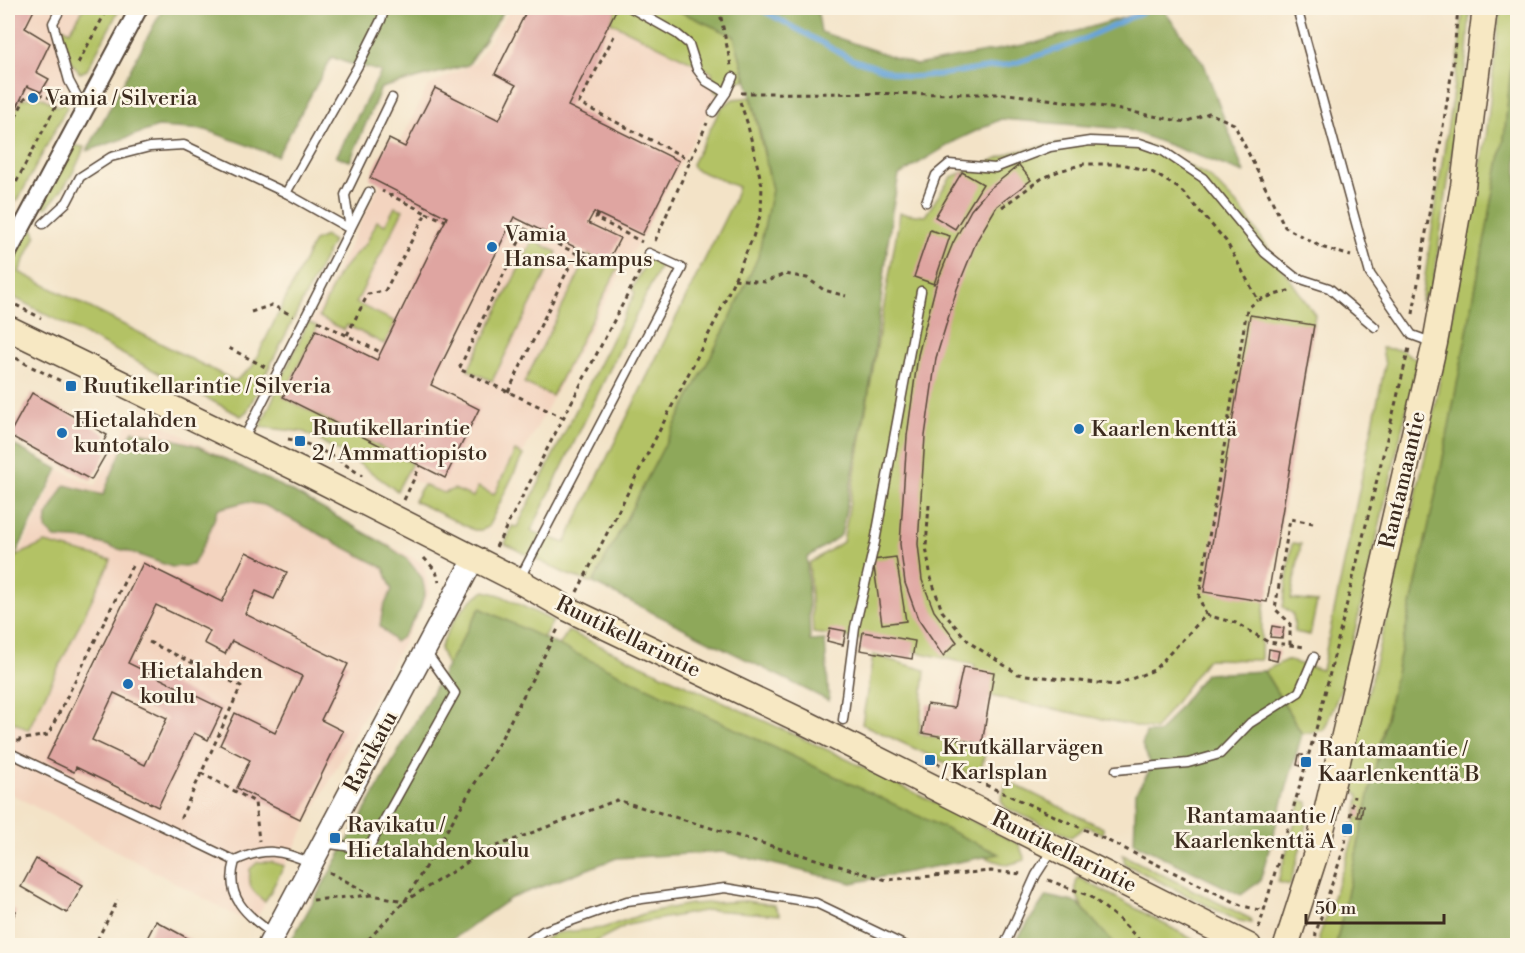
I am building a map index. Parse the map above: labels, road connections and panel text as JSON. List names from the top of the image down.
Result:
{
  "streets": {
    "main road": ["Rantamaantie", "Ruutikellarintie"],
    "street": ["Ravikatu"]
  },
  "crossings": [
    ["Ruutikellarintie", "Ravikatu"]
  ],
  "places": {
    "other": [
      "Vamia / Silveria",
      "Vamia Hansa-kampus",
      "Kaarlen kenttä",
      "Hietalahden kuntotalo",
      "Hietalahden koulu"
    ],
    "transit": [
      "Ruutikellarintie / Silveria",
      "Ruutikellarintie 2 / Ammattiopisto",
      "Krutkällarvägen / Karlsplan",
      "Rantamaantie / Kaarlenkenttä B",
      "Rantamaantie / Kaarlenkenttä A",
      "Ravikatu / Hietalahden koulu"
    ]
  },
  "scale_bar": "50 m"
}
